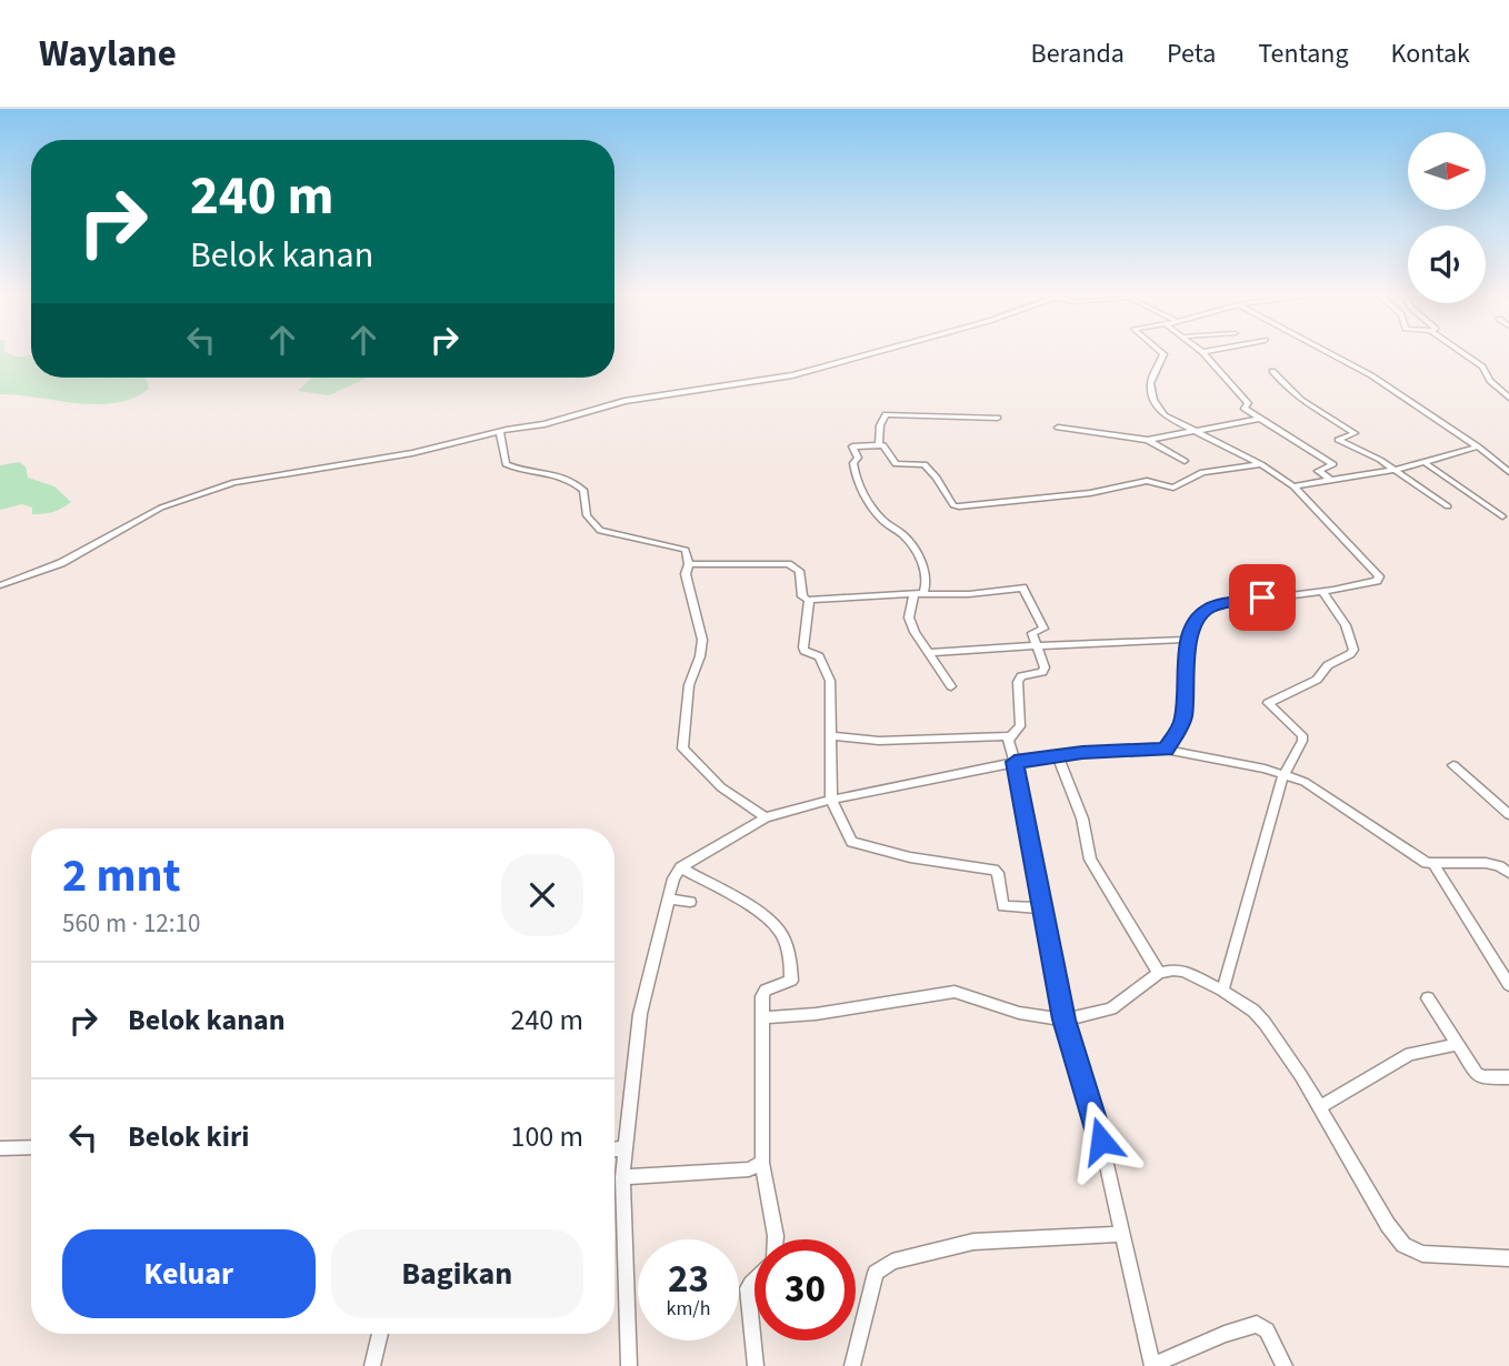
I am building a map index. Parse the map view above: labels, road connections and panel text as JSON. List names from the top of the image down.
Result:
{
  "north": "right",
  "page": {
    "header": "Waylane",
    "nav": [
      "Beranda",
      "Peta",
      "Tentang",
      "Kontak"
    ],
    "turn": ["240 m", "Belok kanan"],
    "heading": ["2 mnt", "560 m · 12:10"],
    "list": [
      {
        "name": "Belok kanan",
        "value": "240 m"
      },
      {
        "name": "Belok kiri",
        "value": "100 m"
      }
    ],
    "buttons": ["Keluar", "Bagikan"],
    "speed": "23 km/h",
    "limit": "30"
  }
}
